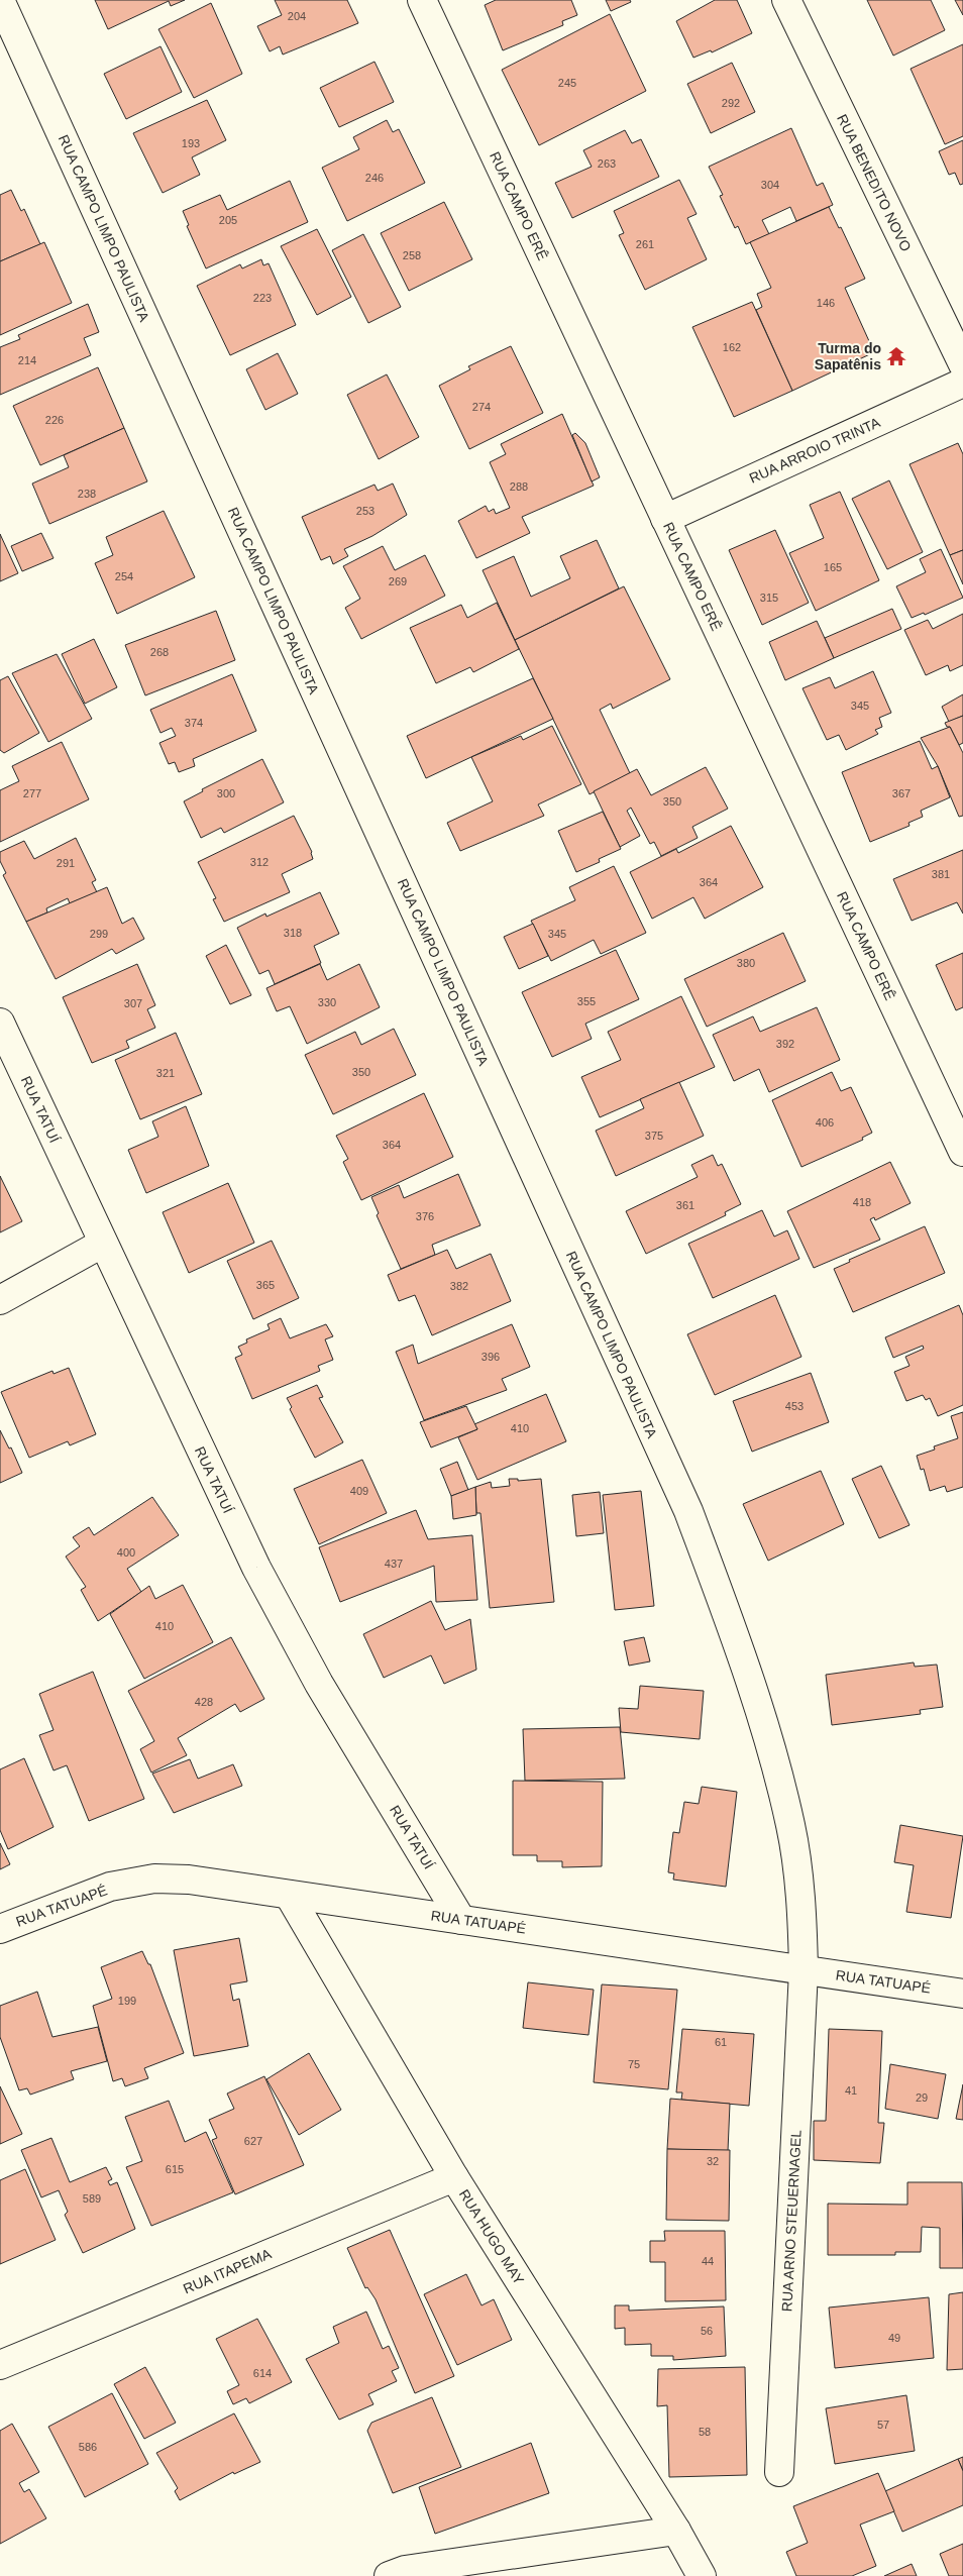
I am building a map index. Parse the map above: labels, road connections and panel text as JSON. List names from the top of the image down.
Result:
{
  "streets": {
    "street": [
      "RUA BENEDITO NOVO",
      "RUA CAMPO ERÊ",
      "RUA CAMPO LIMPO PAULISTA",
      "RUA ARROIO TRINTA",
      "RUA TATUÍ",
      "RUA TATUAPÉ",
      "RUA ARNO STEUERNAGEL",
      "RUA HUGO MAY",
      "RUA ITAPEMA"
    ]
  },
  "crossings": [
    ["RUA CAMPO ERÊ", "RUA ARROIO TRINTA"],
    ["RUA CAMPO LIMPO PAULISTA", "RUA TATUAPÉ"],
    ["RUA CAMPO LIMPO PAULISTA", "RUA ARNO STEUERNAGEL"],
    ["RUA TATUÍ", "RUA TATUAPÉ"],
    ["RUA TATUAPÉ", "RUA ARNO STEUERNAGEL"],
    ["RUA TATUAPÉ", "RUA HUGO MAY"],
    ["RUA HUGO MAY", "RUA ITAPEMA"]
  ],
  "places": {
    "temple": ["Turma do Sapatênis"]
  },
  "house_numbers": [
    "204",
    "245",
    "292",
    "193",
    "263",
    "246",
    "304",
    "205",
    "261",
    "258",
    "223",
    "146",
    "162",
    "214",
    "274",
    "226",
    "288",
    "238",
    "253",
    "165",
    "254",
    "269",
    "315",
    "268",
    "345",
    "374",
    "277",
    "300",
    "367",
    "350",
    "312",
    "291",
    "381",
    "364",
    "318",
    "299",
    "345",
    "380",
    "355",
    "330",
    "307",
    "392",
    "350",
    "321",
    "406",
    "375",
    "364",
    "418",
    "361",
    "376",
    "365",
    "382",
    "396",
    "453",
    "410",
    "409",
    "400",
    "437",
    "410",
    "428",
    "199",
    "61",
    "75",
    "41",
    "29",
    "627",
    "32",
    "615",
    "589",
    "44",
    "56",
    "49",
    "614",
    "57",
    "58",
    "586"
  ]
}
